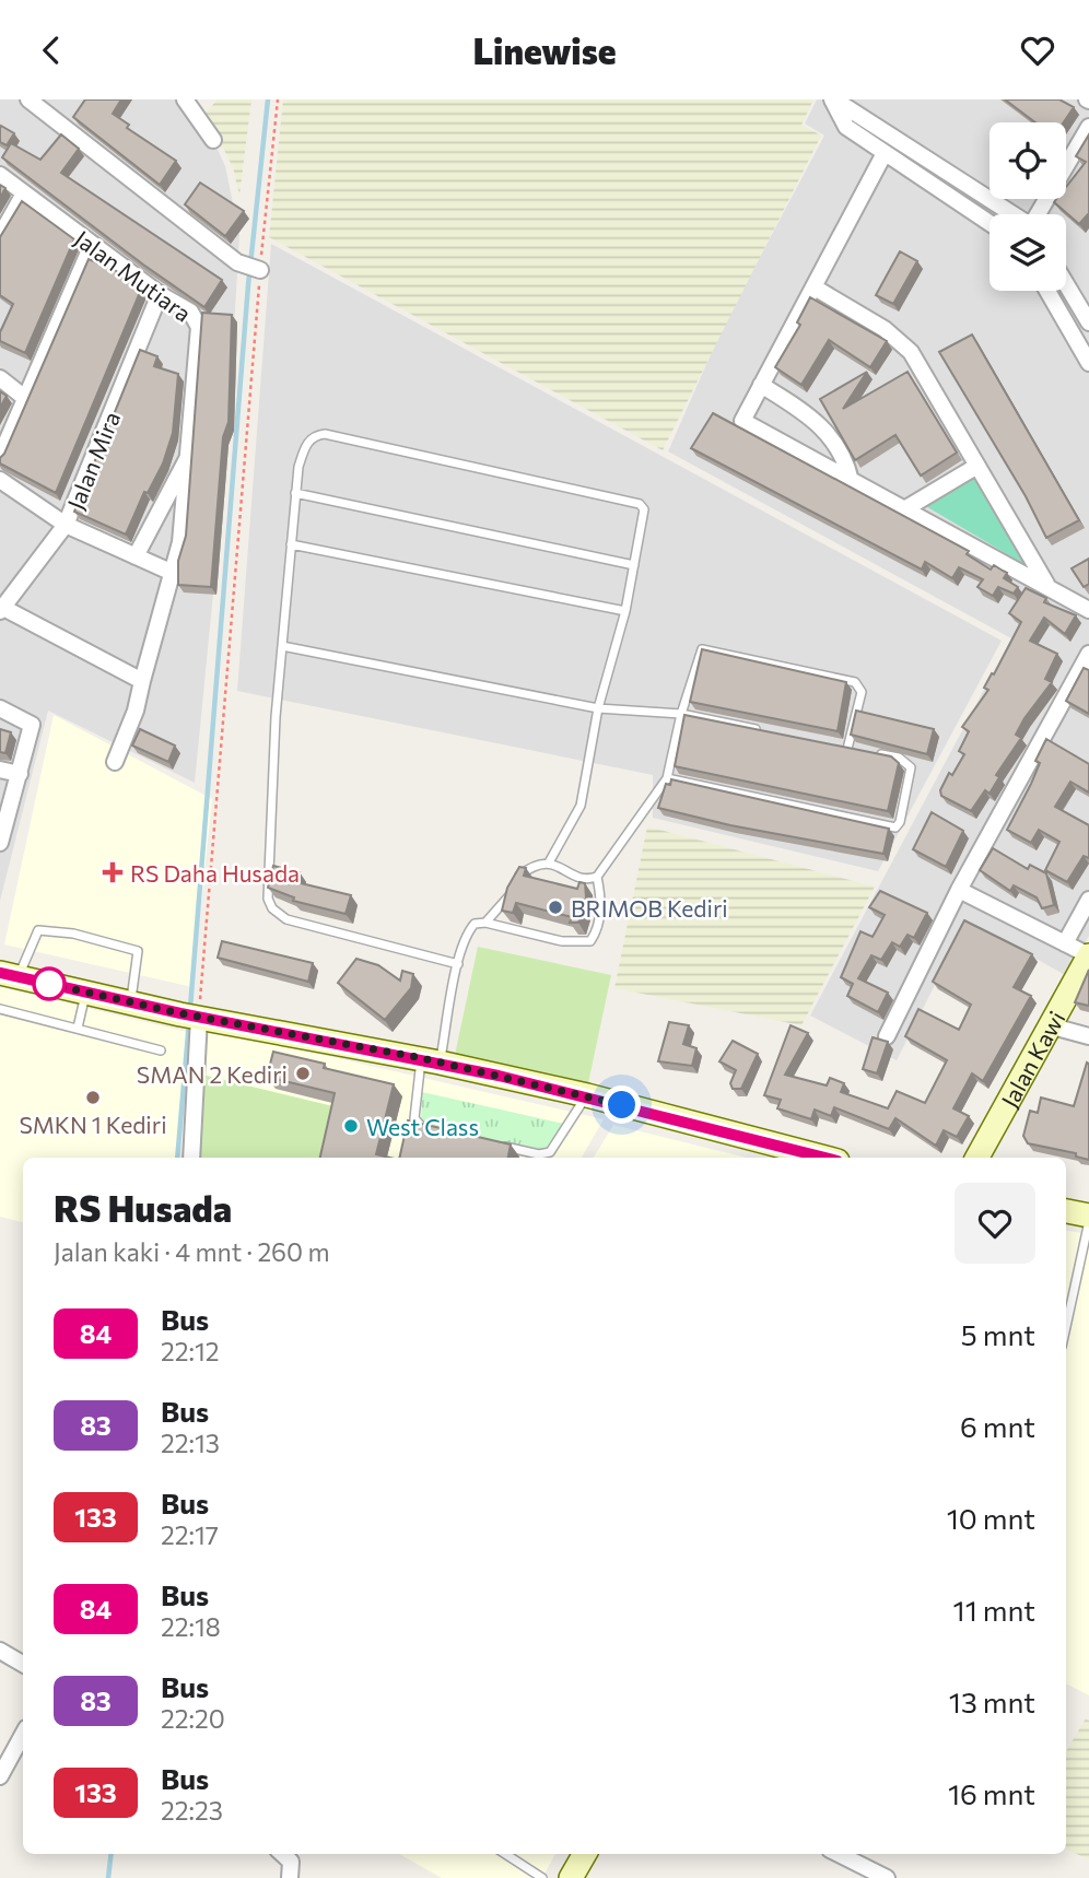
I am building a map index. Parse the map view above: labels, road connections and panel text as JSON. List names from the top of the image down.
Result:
{
  "streets": {
    "main road": ["Jalan Kawi"],
    "street": ["Jalan Mutiara", "Jalan Mira"]
  },
  "crossings": [
    ["Jalan Mutiara", "Jalan Mira"]
  ],
  "places": {
    "health": ["RS Daha Husada"],
    "other": [
      "BRIMOB Kediri",
      "SMAN 2 Kediri",
      "SMKN 1 Kediri",
      "West Class"
    ]
  },
  "lines": ["bus line 84"],
  "page": {
    "header": "Linewise",
    "heading": ["RS Husada", "Jalan kaki · 4 mnt · 260 m"],
    "list": [
      {
        "mark": "84",
        "name": "Bus",
        "note": "22:12",
        "value": "5 mnt"
      },
      {
        "mark": "83",
        "name": "Bus",
        "note": "22:13",
        "value": "6 mnt"
      },
      {
        "mark": "133",
        "name": "Bus",
        "note": "22:17",
        "value": "10 mnt"
      },
      {
        "mark": "84",
        "name": "Bus",
        "note": "22:18",
        "value": "11 mnt"
      },
      {
        "mark": "83",
        "name": "Bus",
        "note": "22:20",
        "value": "13 mnt"
      },
      {
        "mark": "133",
        "name": "Bus",
        "note": "22:23",
        "value": "16 mnt"
      }
    ]
  }
}
